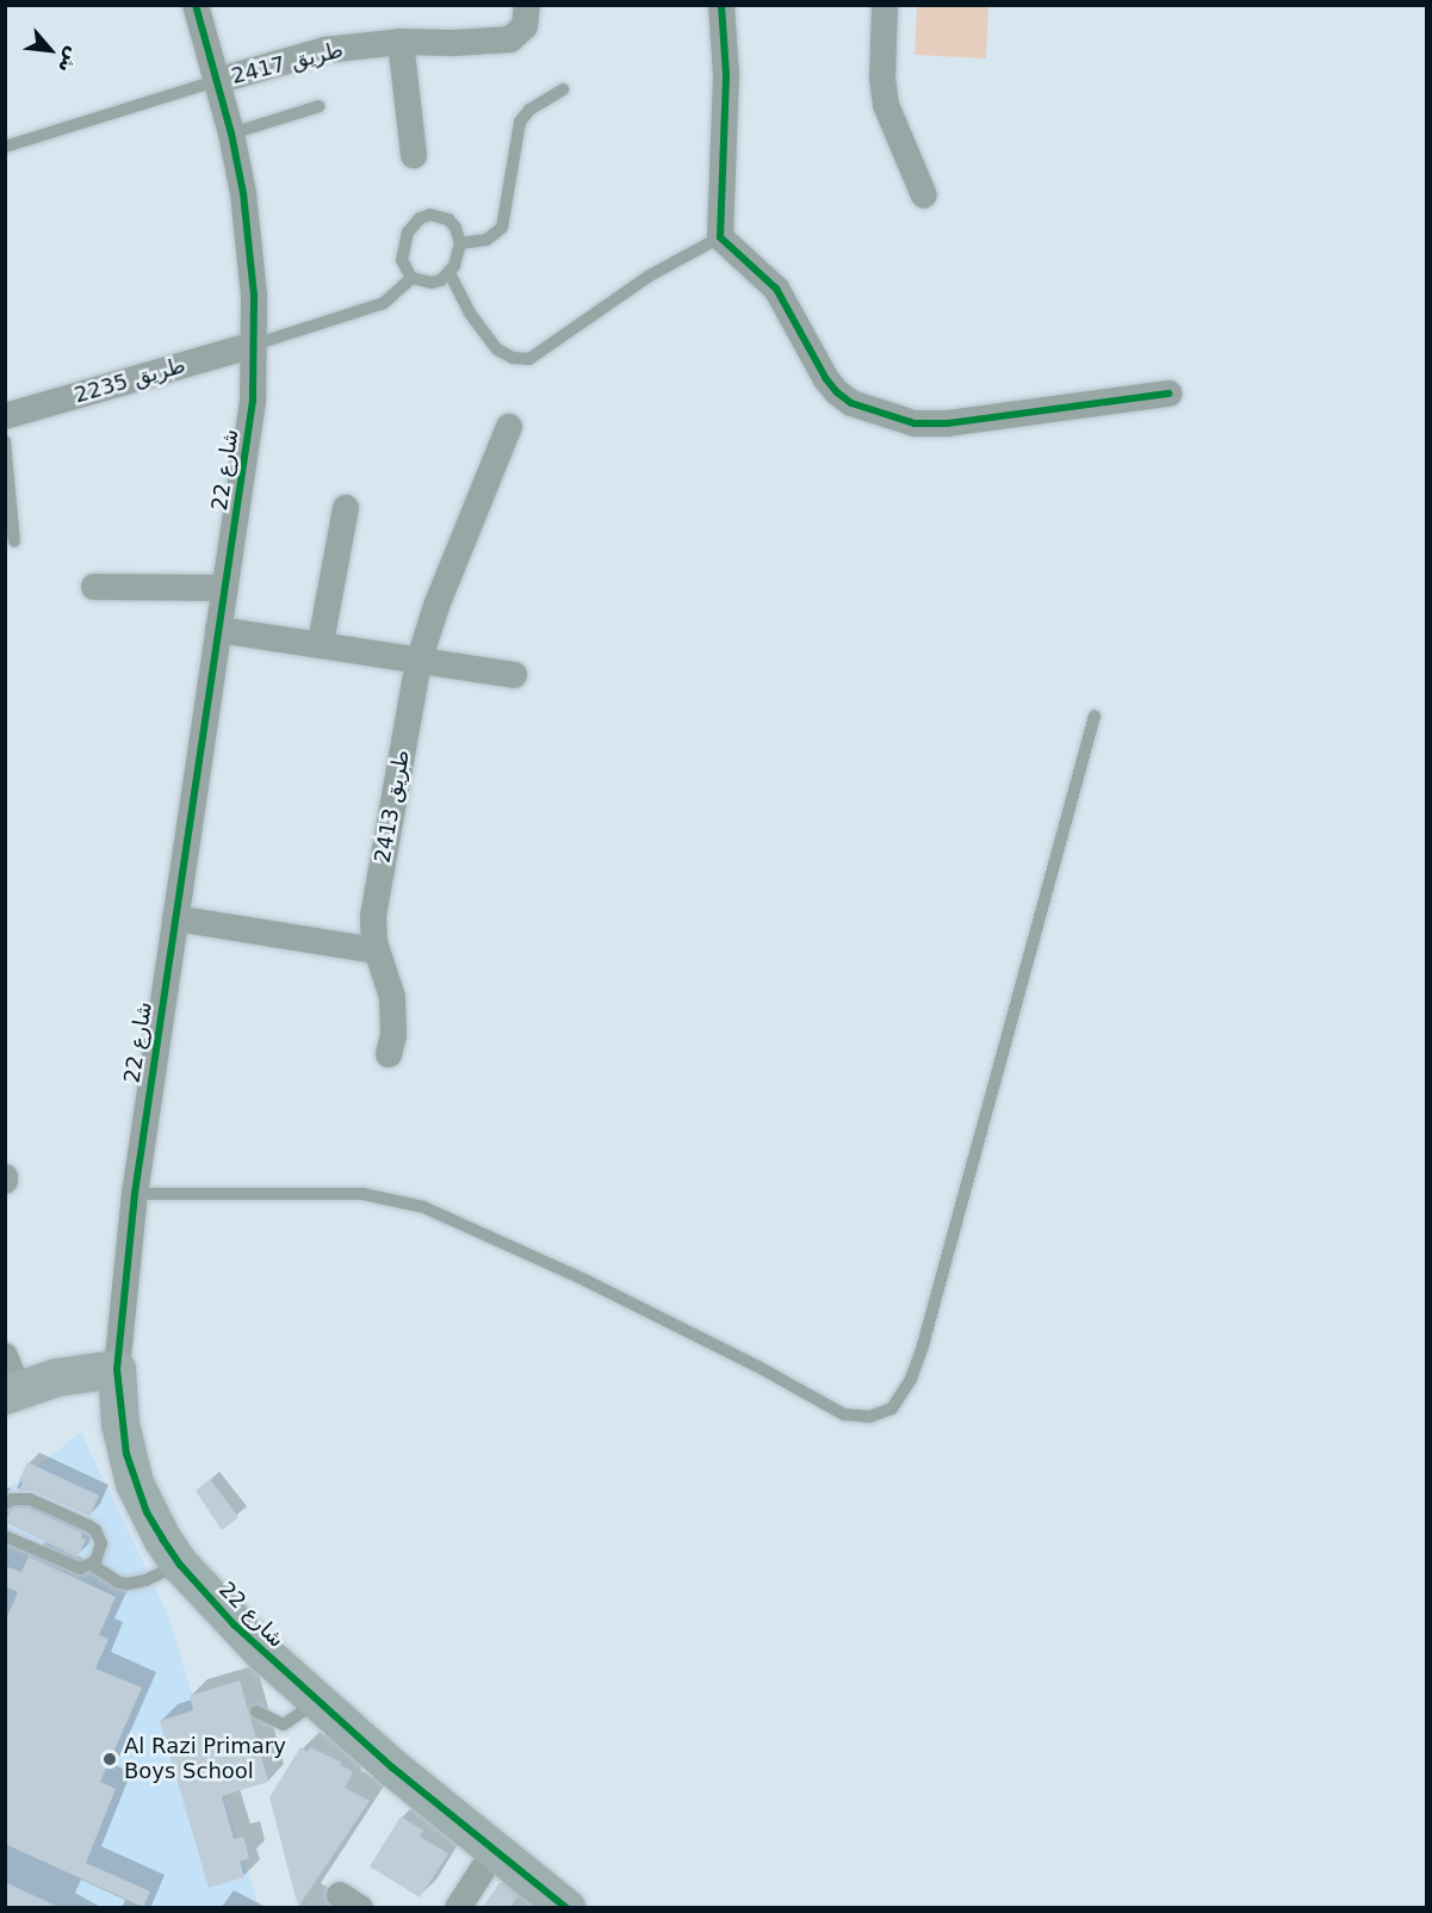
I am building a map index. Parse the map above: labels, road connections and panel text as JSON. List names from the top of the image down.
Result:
{
  "streets": {
    "street": [
      "طريق 2417",
      "طريق 2235",
      "شارع 22",
      "طريق 2413"
    ]
  },
  "crossings": [
    ["طريق 2417", "شارع 22"],
    ["طريق 2235", "شارع 22"]
  ],
  "places": ["Al Razi Primary Boys School"],
  "north": "bottom right"
}
